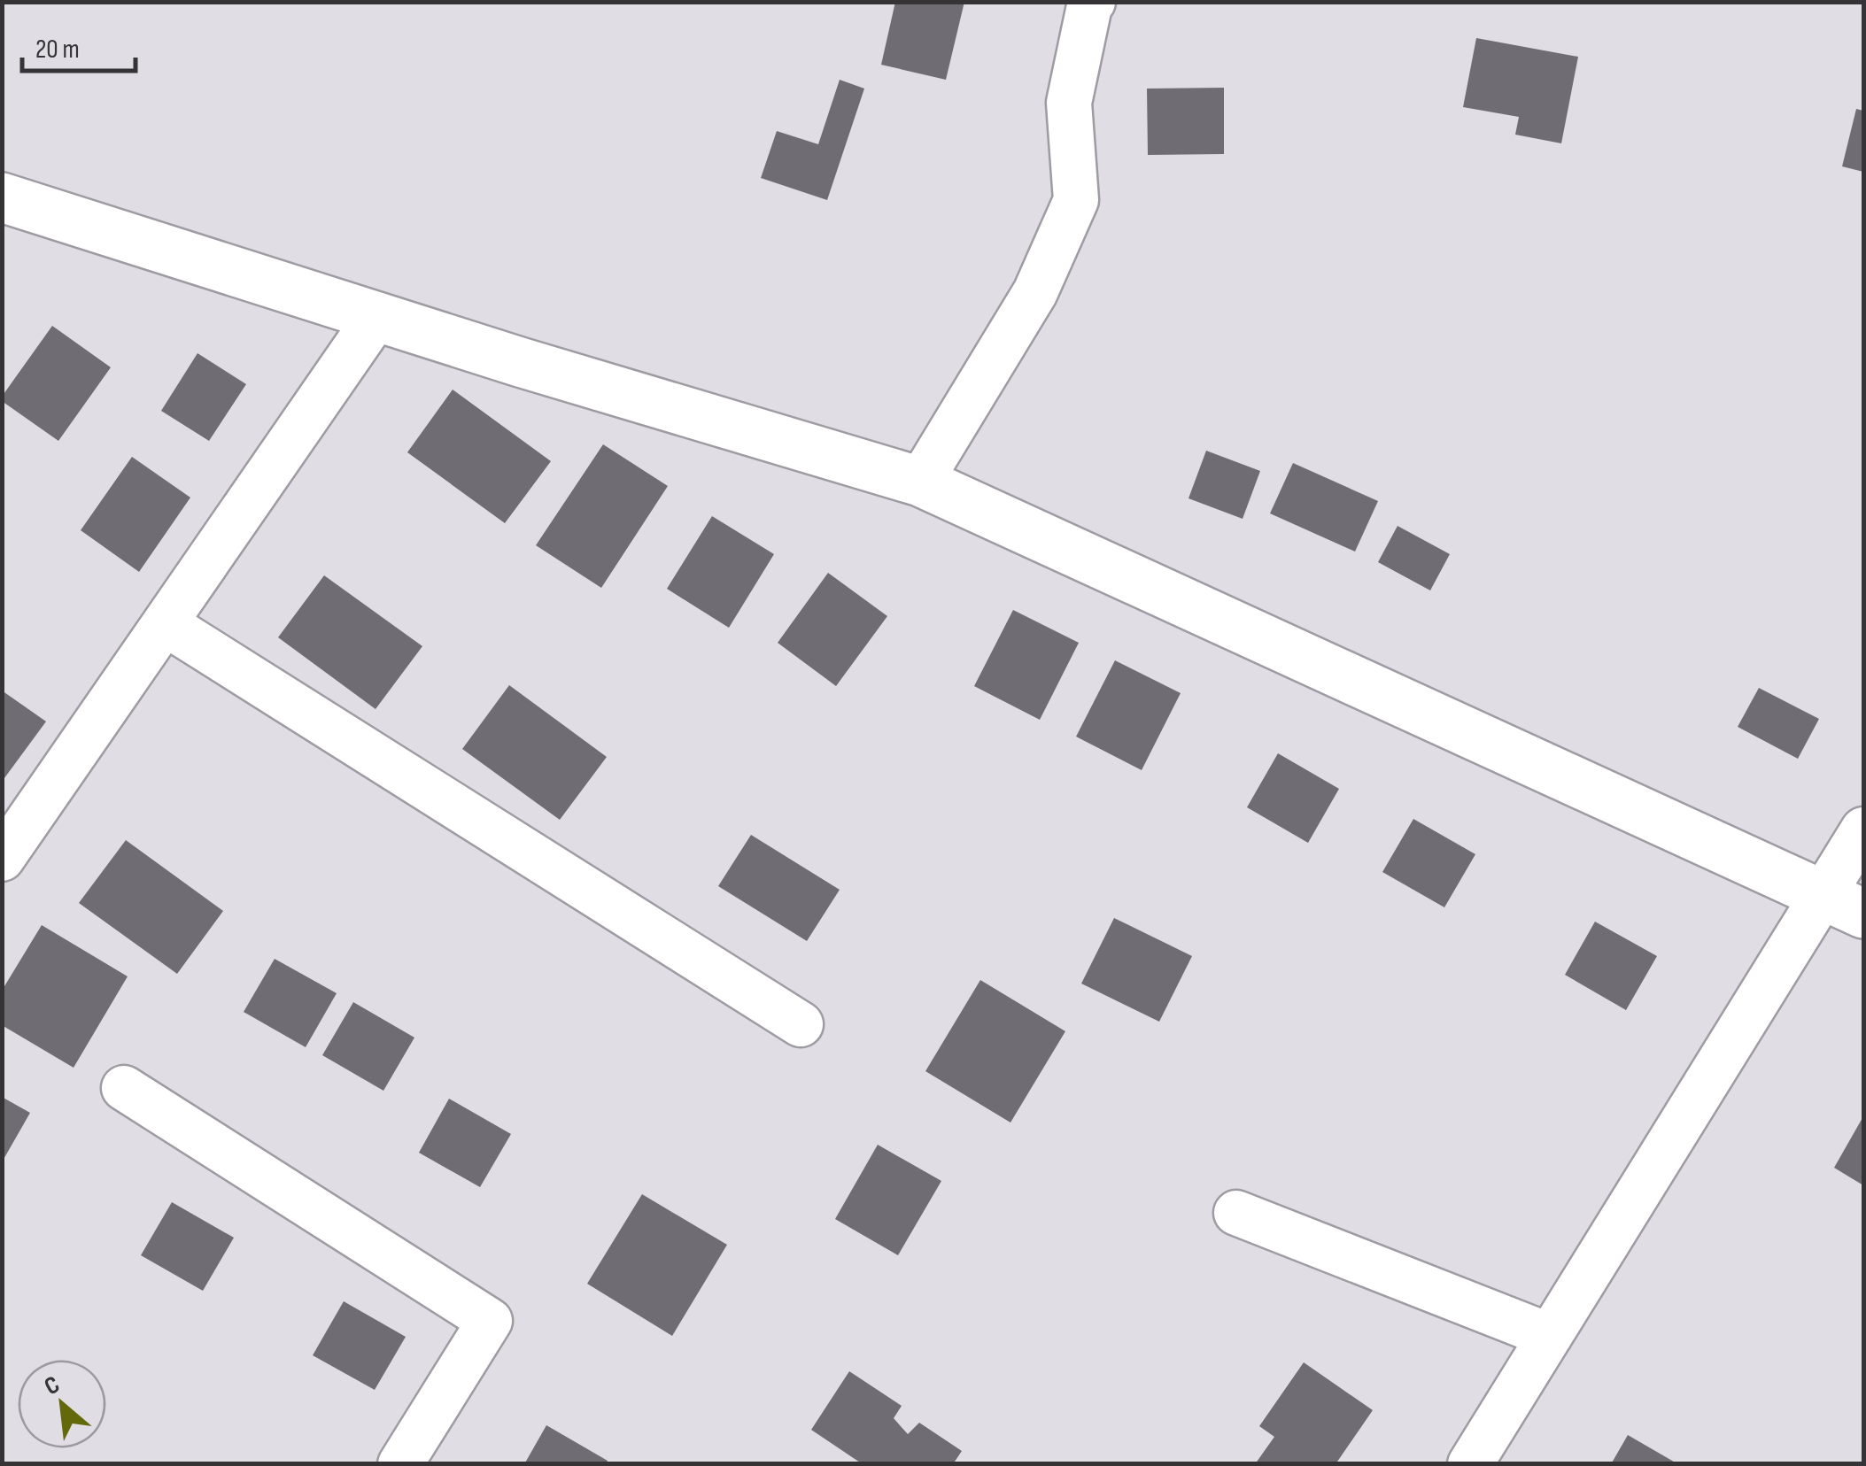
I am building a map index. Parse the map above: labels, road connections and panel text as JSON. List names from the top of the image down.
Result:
{
  "scale_bar": "20 m",
  "north": "top left"
}
